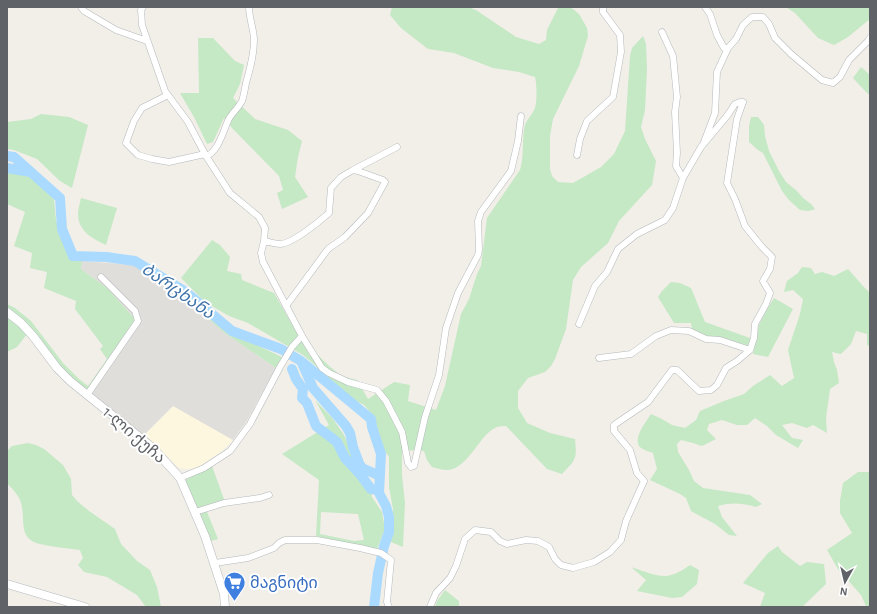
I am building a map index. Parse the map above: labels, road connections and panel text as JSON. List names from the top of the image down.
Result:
{
  "streets": {
    "street": ["1-ლი ქუჩა"]
  },
  "water": ["ბარცხანა"],
  "places": {
    "supermarket": ["მაგნიტი"]
  },
  "north": "bottom"
}
